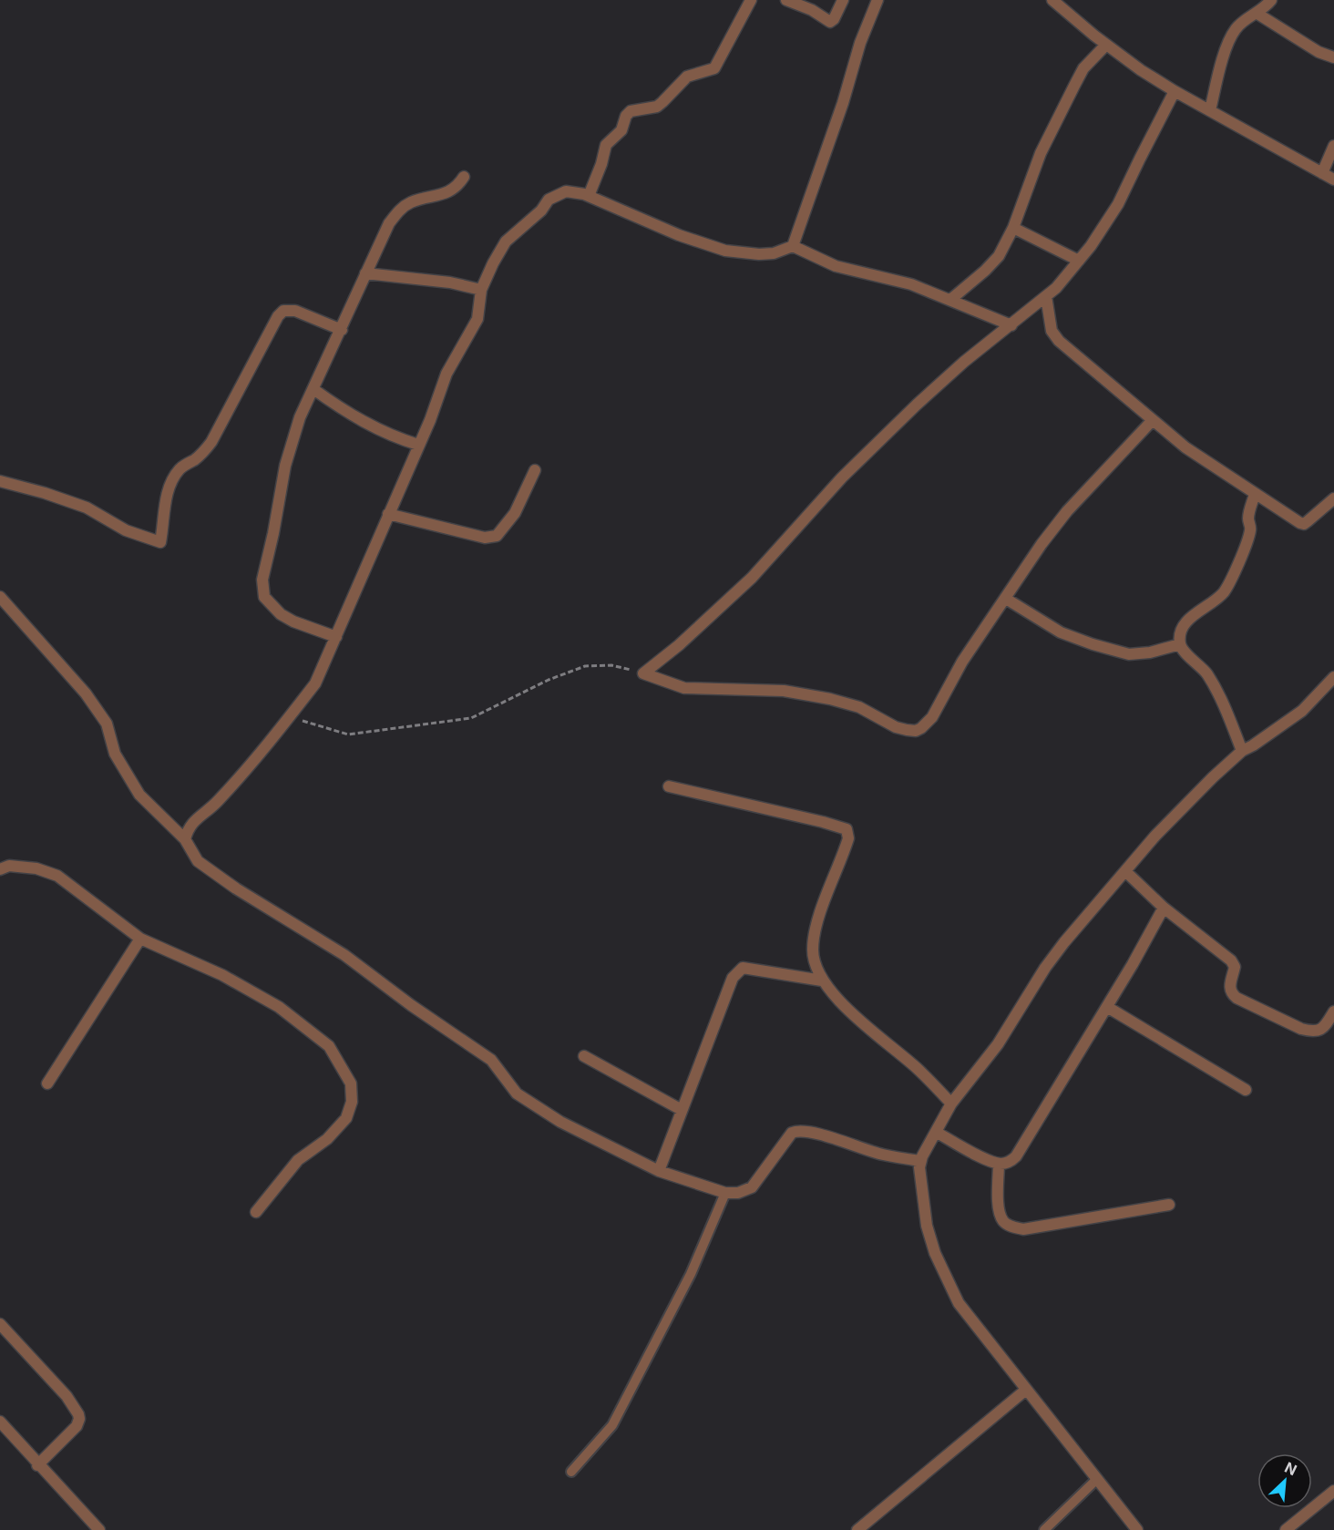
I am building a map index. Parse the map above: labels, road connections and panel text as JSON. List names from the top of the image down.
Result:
{
  "north": "top right"
}
